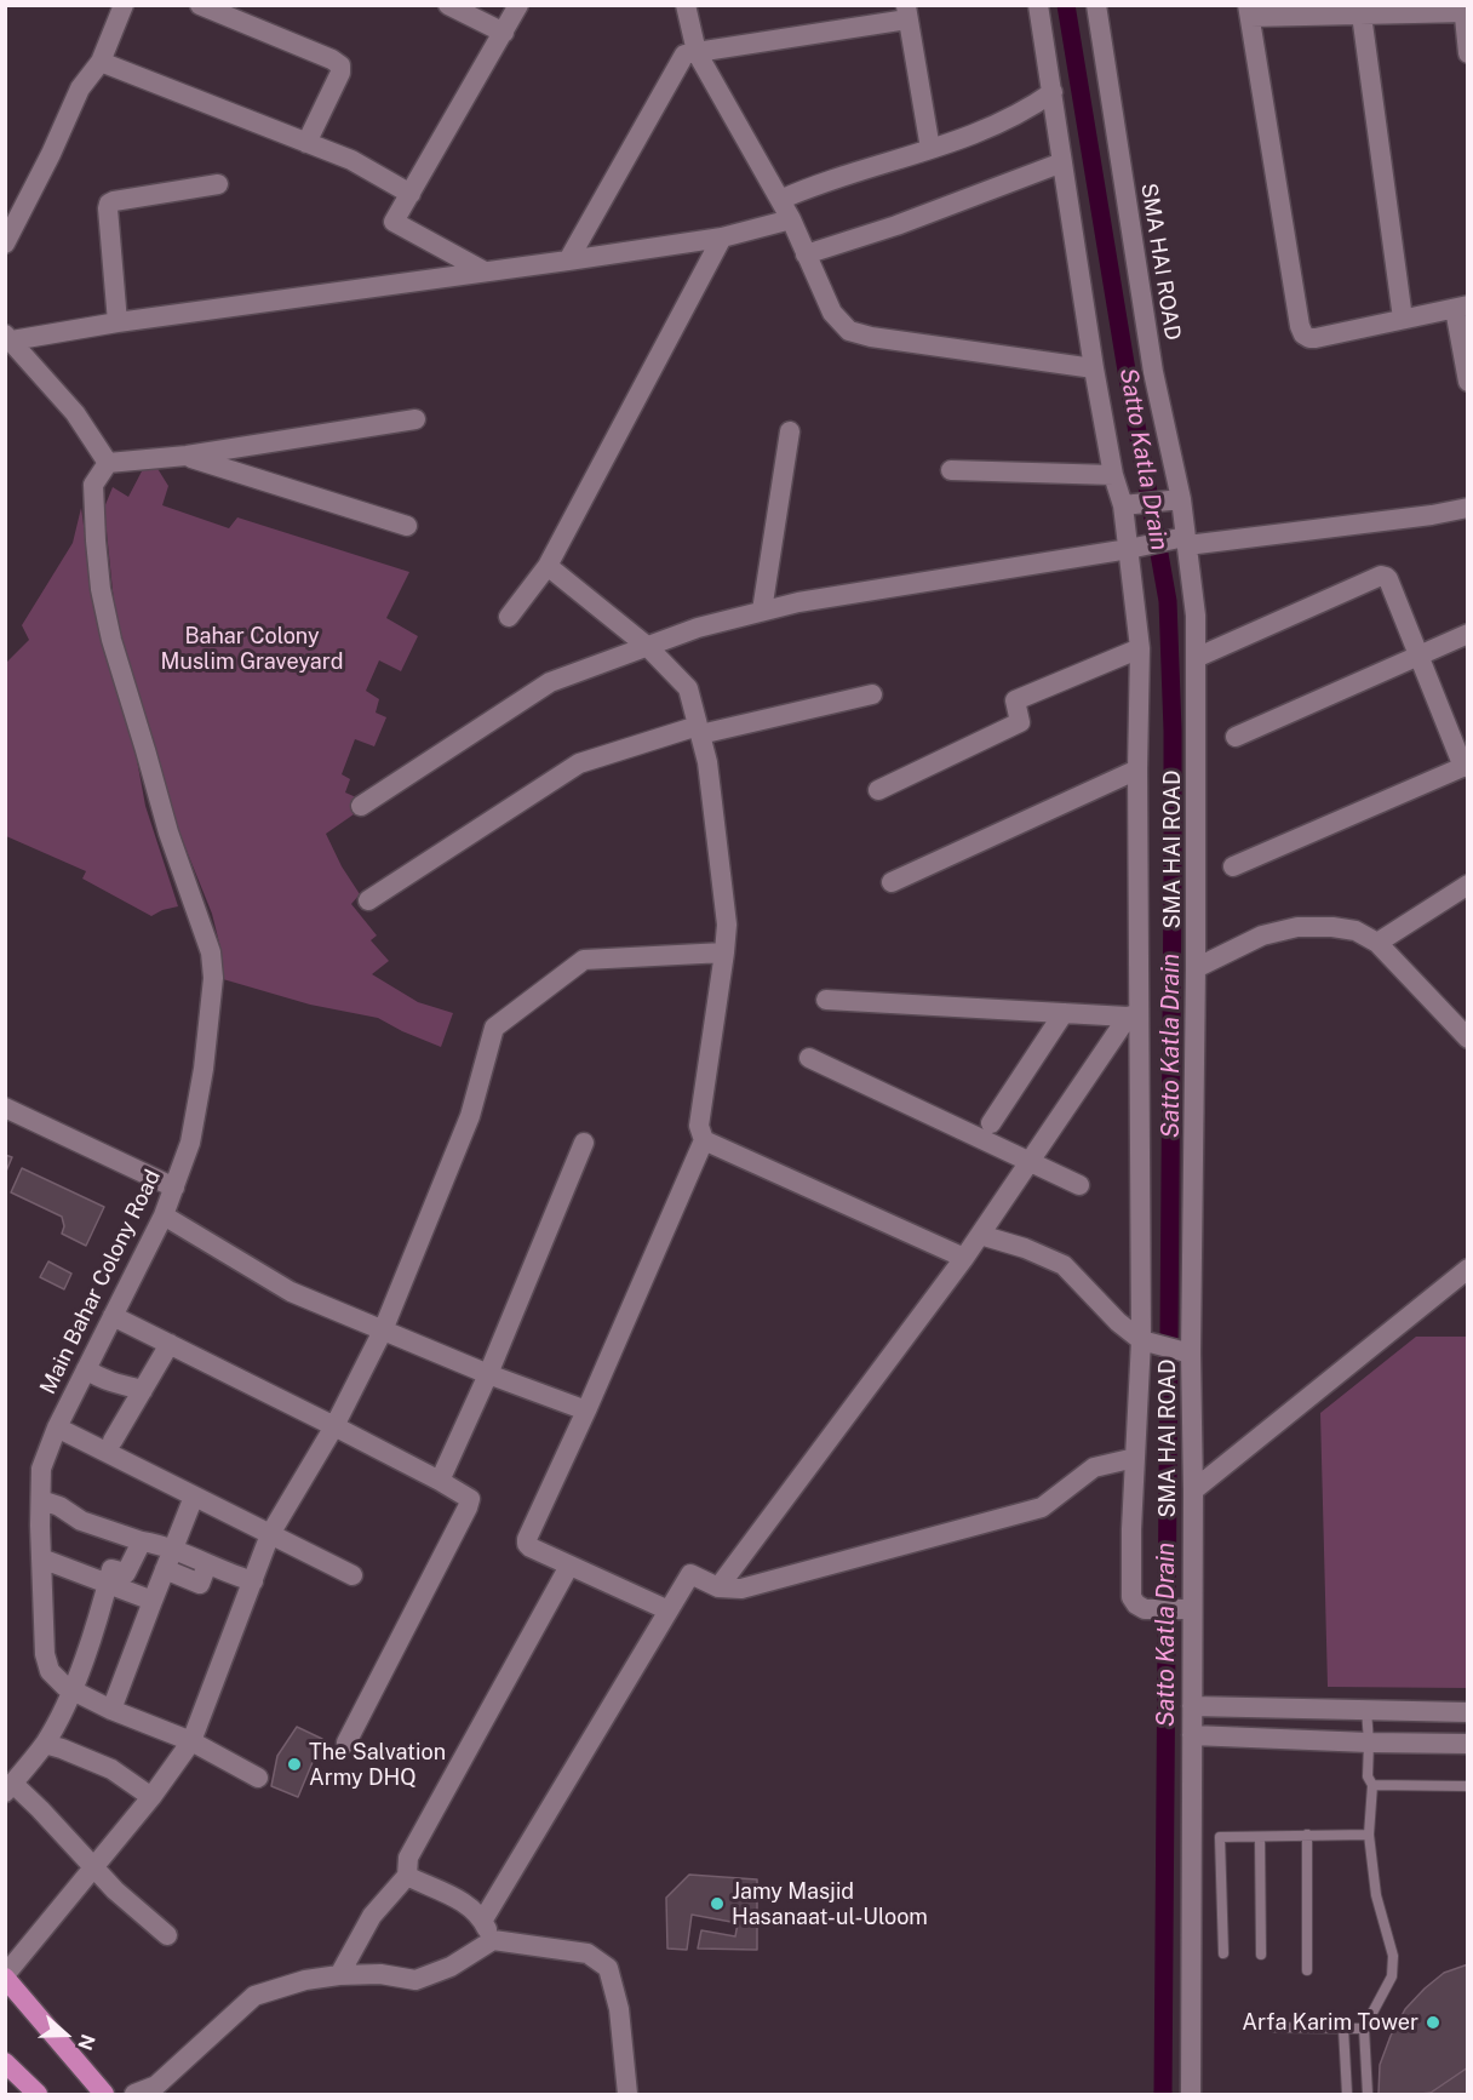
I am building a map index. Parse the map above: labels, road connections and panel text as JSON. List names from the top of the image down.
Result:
{
  "streets": {
    "street": ["SMA HAI ROAD", "Main Bahar Colony Road"]
  },
  "water": ["Satto Katla Drain"],
  "parks": ["Bahar Colony Muslim Graveyard"],
  "places": ["The Salvation Army DHQ", "Jamy Masjid Hasanaat-ul-Uloom", "Arfa Karim Tower"],
  "north": "right"
}
